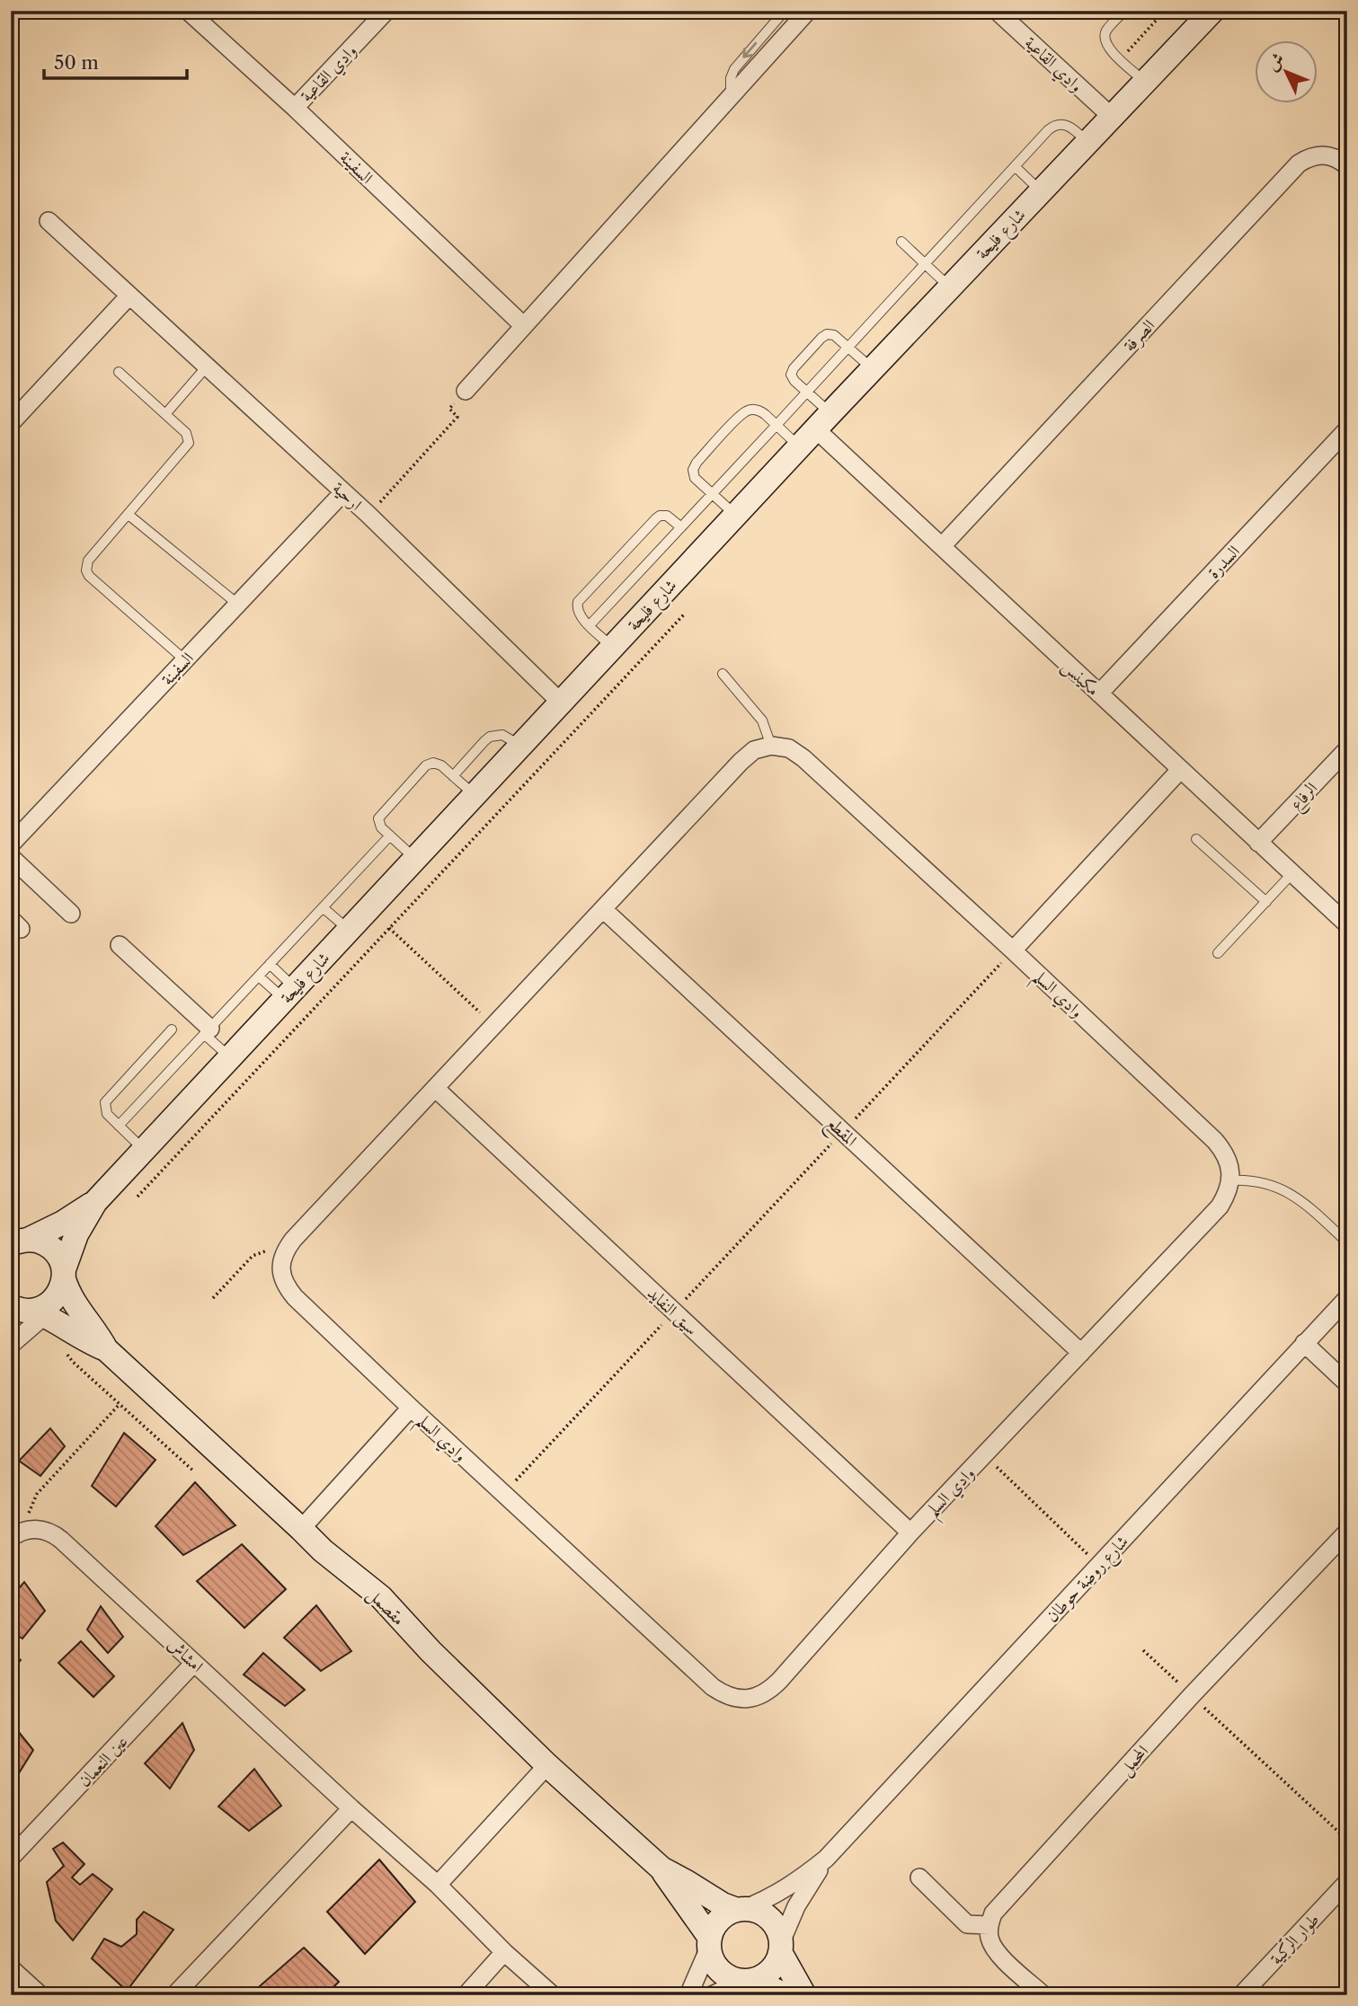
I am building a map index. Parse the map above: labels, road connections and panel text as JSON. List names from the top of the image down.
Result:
{
  "streets": {
    "street": [
      "وادي القاعية",
      "السفينة",
      "شارع فليحة",
      "الصرفة",
      "ارحية",
      "السدرة",
      "مكينس",
      "الرفاع",
      "وادي السلم",
      "المقطع",
      "سيق النفايد",
      "شارع روضة حوطان",
      "مقصمل",
      "امشاش",
      "المحمل",
      "عين النعمان",
      "طوار الرّكية"
    ]
  },
  "crossings": [
    ["وادي القاعية", "السفينة"],
    ["وادي القاعية", "شارع فليحة"],
    ["السفينة", "ارحية"],
    ["شارع فليحة", "ارحية"],
    ["شارع فليحة", "مكينس"],
    ["شارع فليحة", "مقصمل"],
    ["الصرفة", "مكينس"],
    ["السدرة", "مكينس"],
    ["مكينس", "الرفاع"],
    ["وادي السلم", "المقطع"],
    ["وادي السلم", "سيق النفايد"],
    ["وادي السلم", "مقصمل"],
    ["شارع روضة حوطان", "مقصمل"],
    ["امشاش", "عين النعمان"]
  ],
  "scale_bar": "50 m",
  "north": "top left"
}
